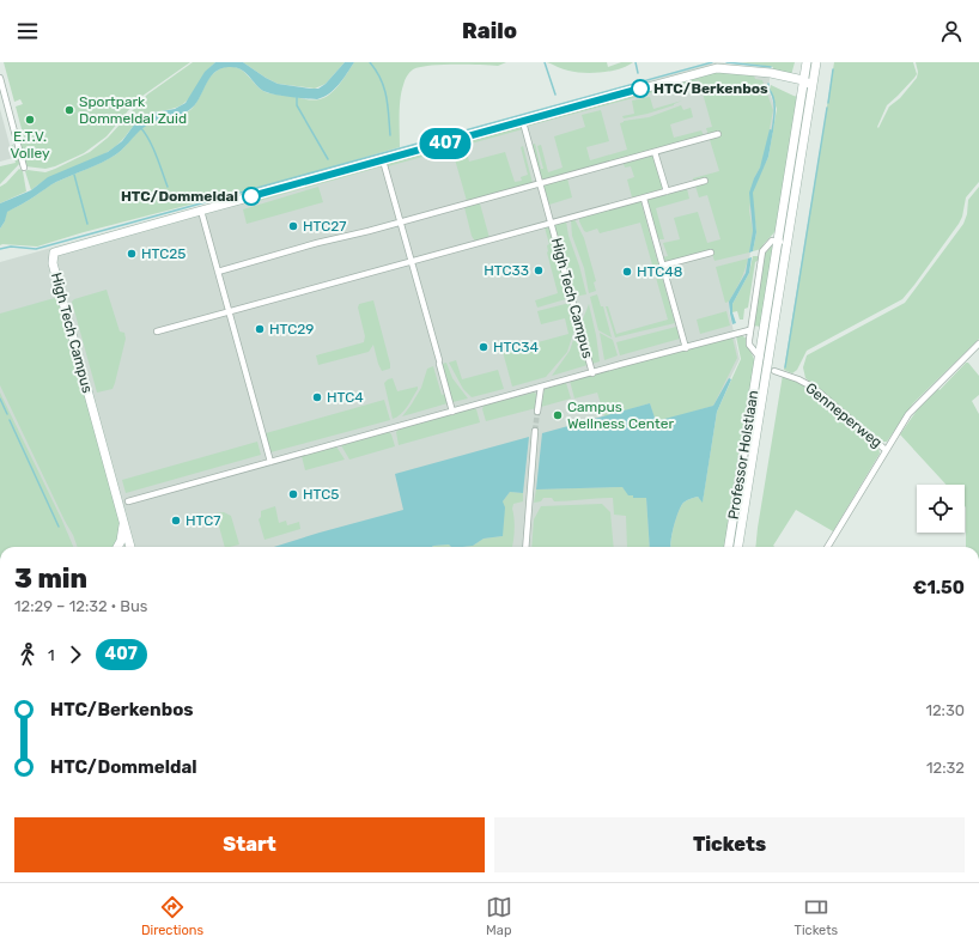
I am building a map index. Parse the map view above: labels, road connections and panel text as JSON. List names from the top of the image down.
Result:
{
  "streets": {
    "street": ["High Tech Campus", "Genneperweg", "Professor Holstlaan"]
  },
  "crossings": [
    ["High Tech Campus", "Professor Holstlaan"]
  ],
  "places": [
    "HTC/Berkenbos",
    "Sportpark Dommeldal Zuid",
    "E.T.V. Volley",
    "HTC/Dommeldal",
    "HTC27",
    "HTC25",
    "HTC33",
    "HTC48",
    "HTC29",
    "HTC34",
    "HTC4",
    "Campus Wellness Center",
    "HTC5",
    "HTC7"
  ],
  "lines": ["bus line 407"],
  "page": {
    "header": "Railo",
    "on_map": "407",
    "heading": ["3 min", "12:29 – 12:32 · Bus", "€1.50"],
    "legs": ["1", "407"],
    "list": [
      {
        "name": "HTC/Berkenbos",
        "value": "12:30"
      },
      {
        "name": "HTC/Dommeldal",
        "value": "12:32"
      }
    ],
    "buttons": ["Start", "Tickets"],
    "tabs": ["Directions", "Map", "Tickets"]
  }
}
